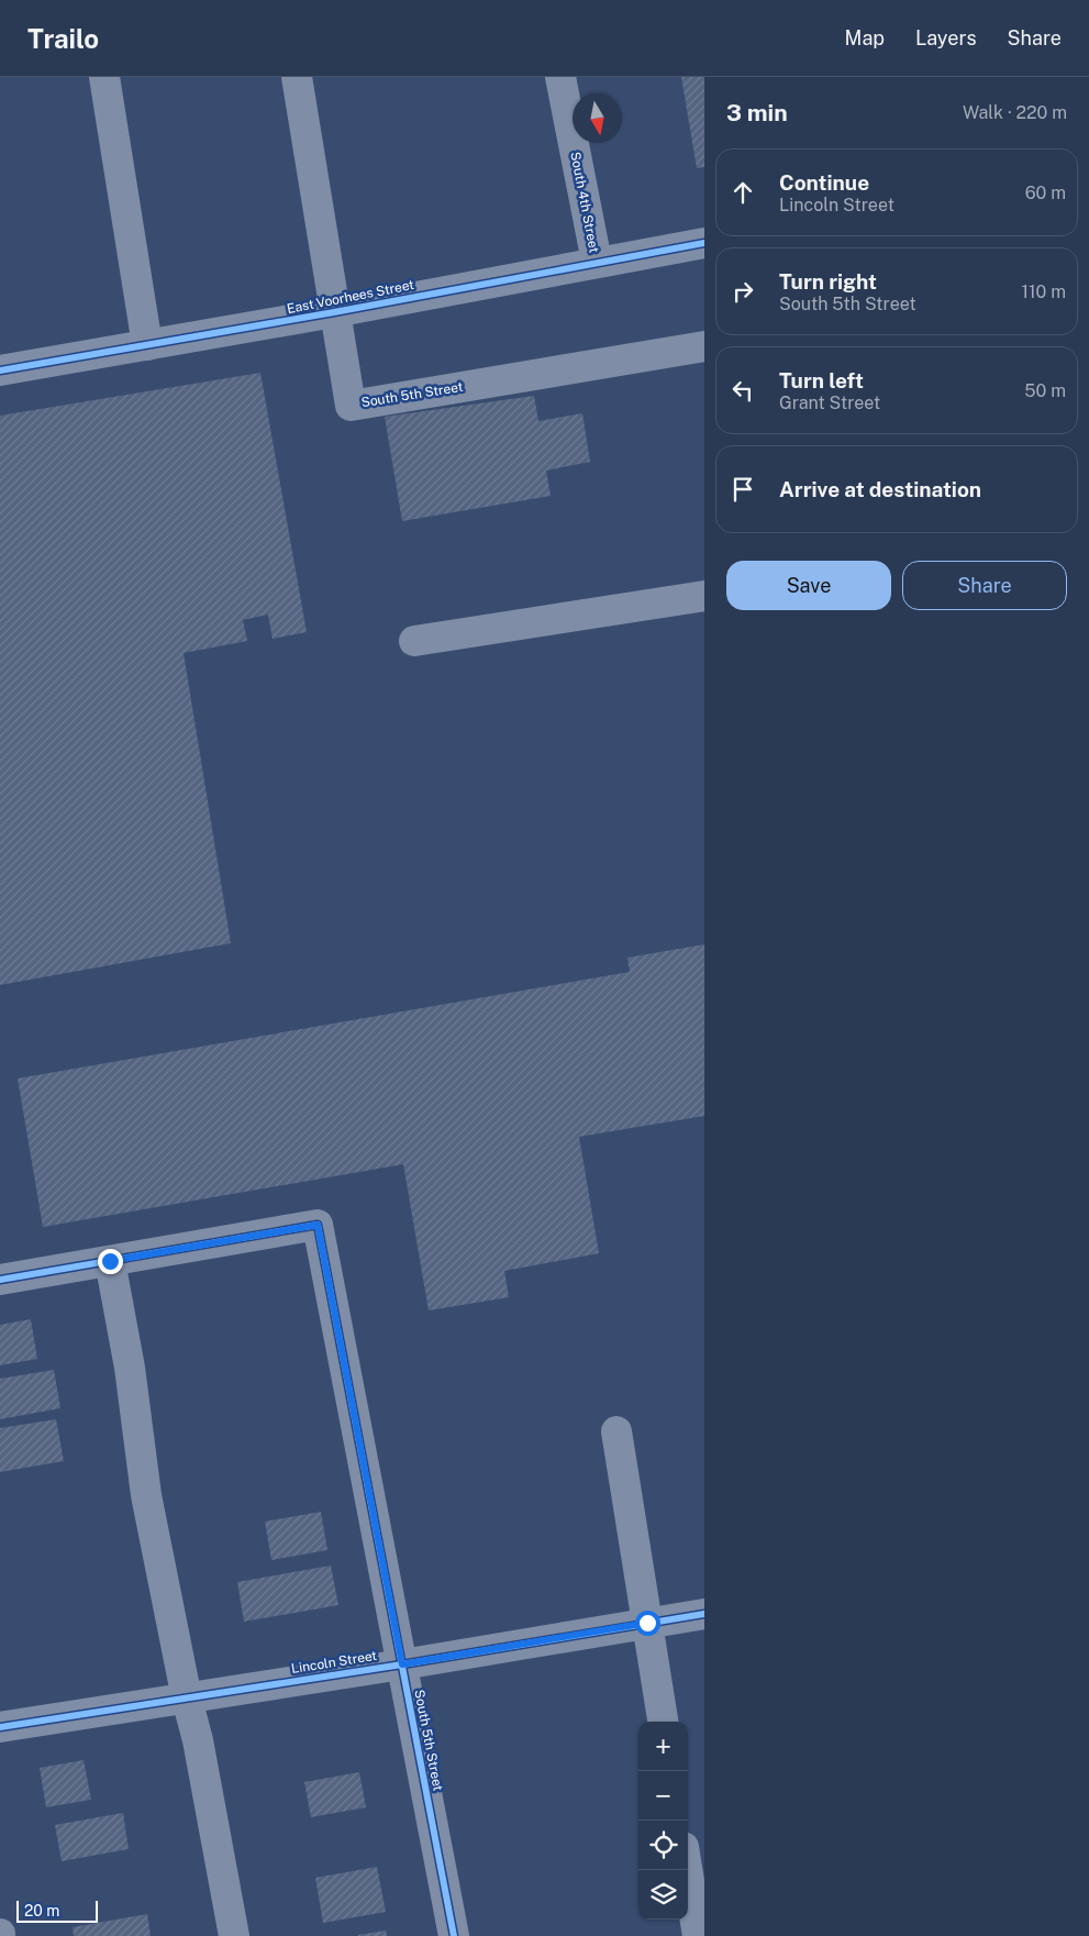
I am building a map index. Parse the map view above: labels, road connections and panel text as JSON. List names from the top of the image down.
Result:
{
  "streets": {
    "street": [
      "South 4th Street",
      "East Voorhees Street",
      "South 5th Street",
      "Lincoln Street"
    ]
  },
  "crossings": [
    ["South 4th Street", "East Voorhees Street"],
    ["East Voorhees Street", "South 5th Street"],
    ["South 5th Street", "Lincoln Street"]
  ],
  "scale_bar": "20 m",
  "north": "bottom",
  "page": {
    "header": "Trailo",
    "nav": ["Map", "Layers", "Share"],
    "heading": ["3 min", "Walk · 220 m"],
    "list": [
      ["Continue", "Lincoln Street", "60 m"],
      ["Turn right", "South 5th Street", "110 m"],
      ["Turn left", "Grant Street", "50 m"],
      "Arrive at destination"
    ],
    "buttons": ["Save", "Share"],
    "map_buttons": ["+", "−"],
    "scale": "20 m"
  }
}
